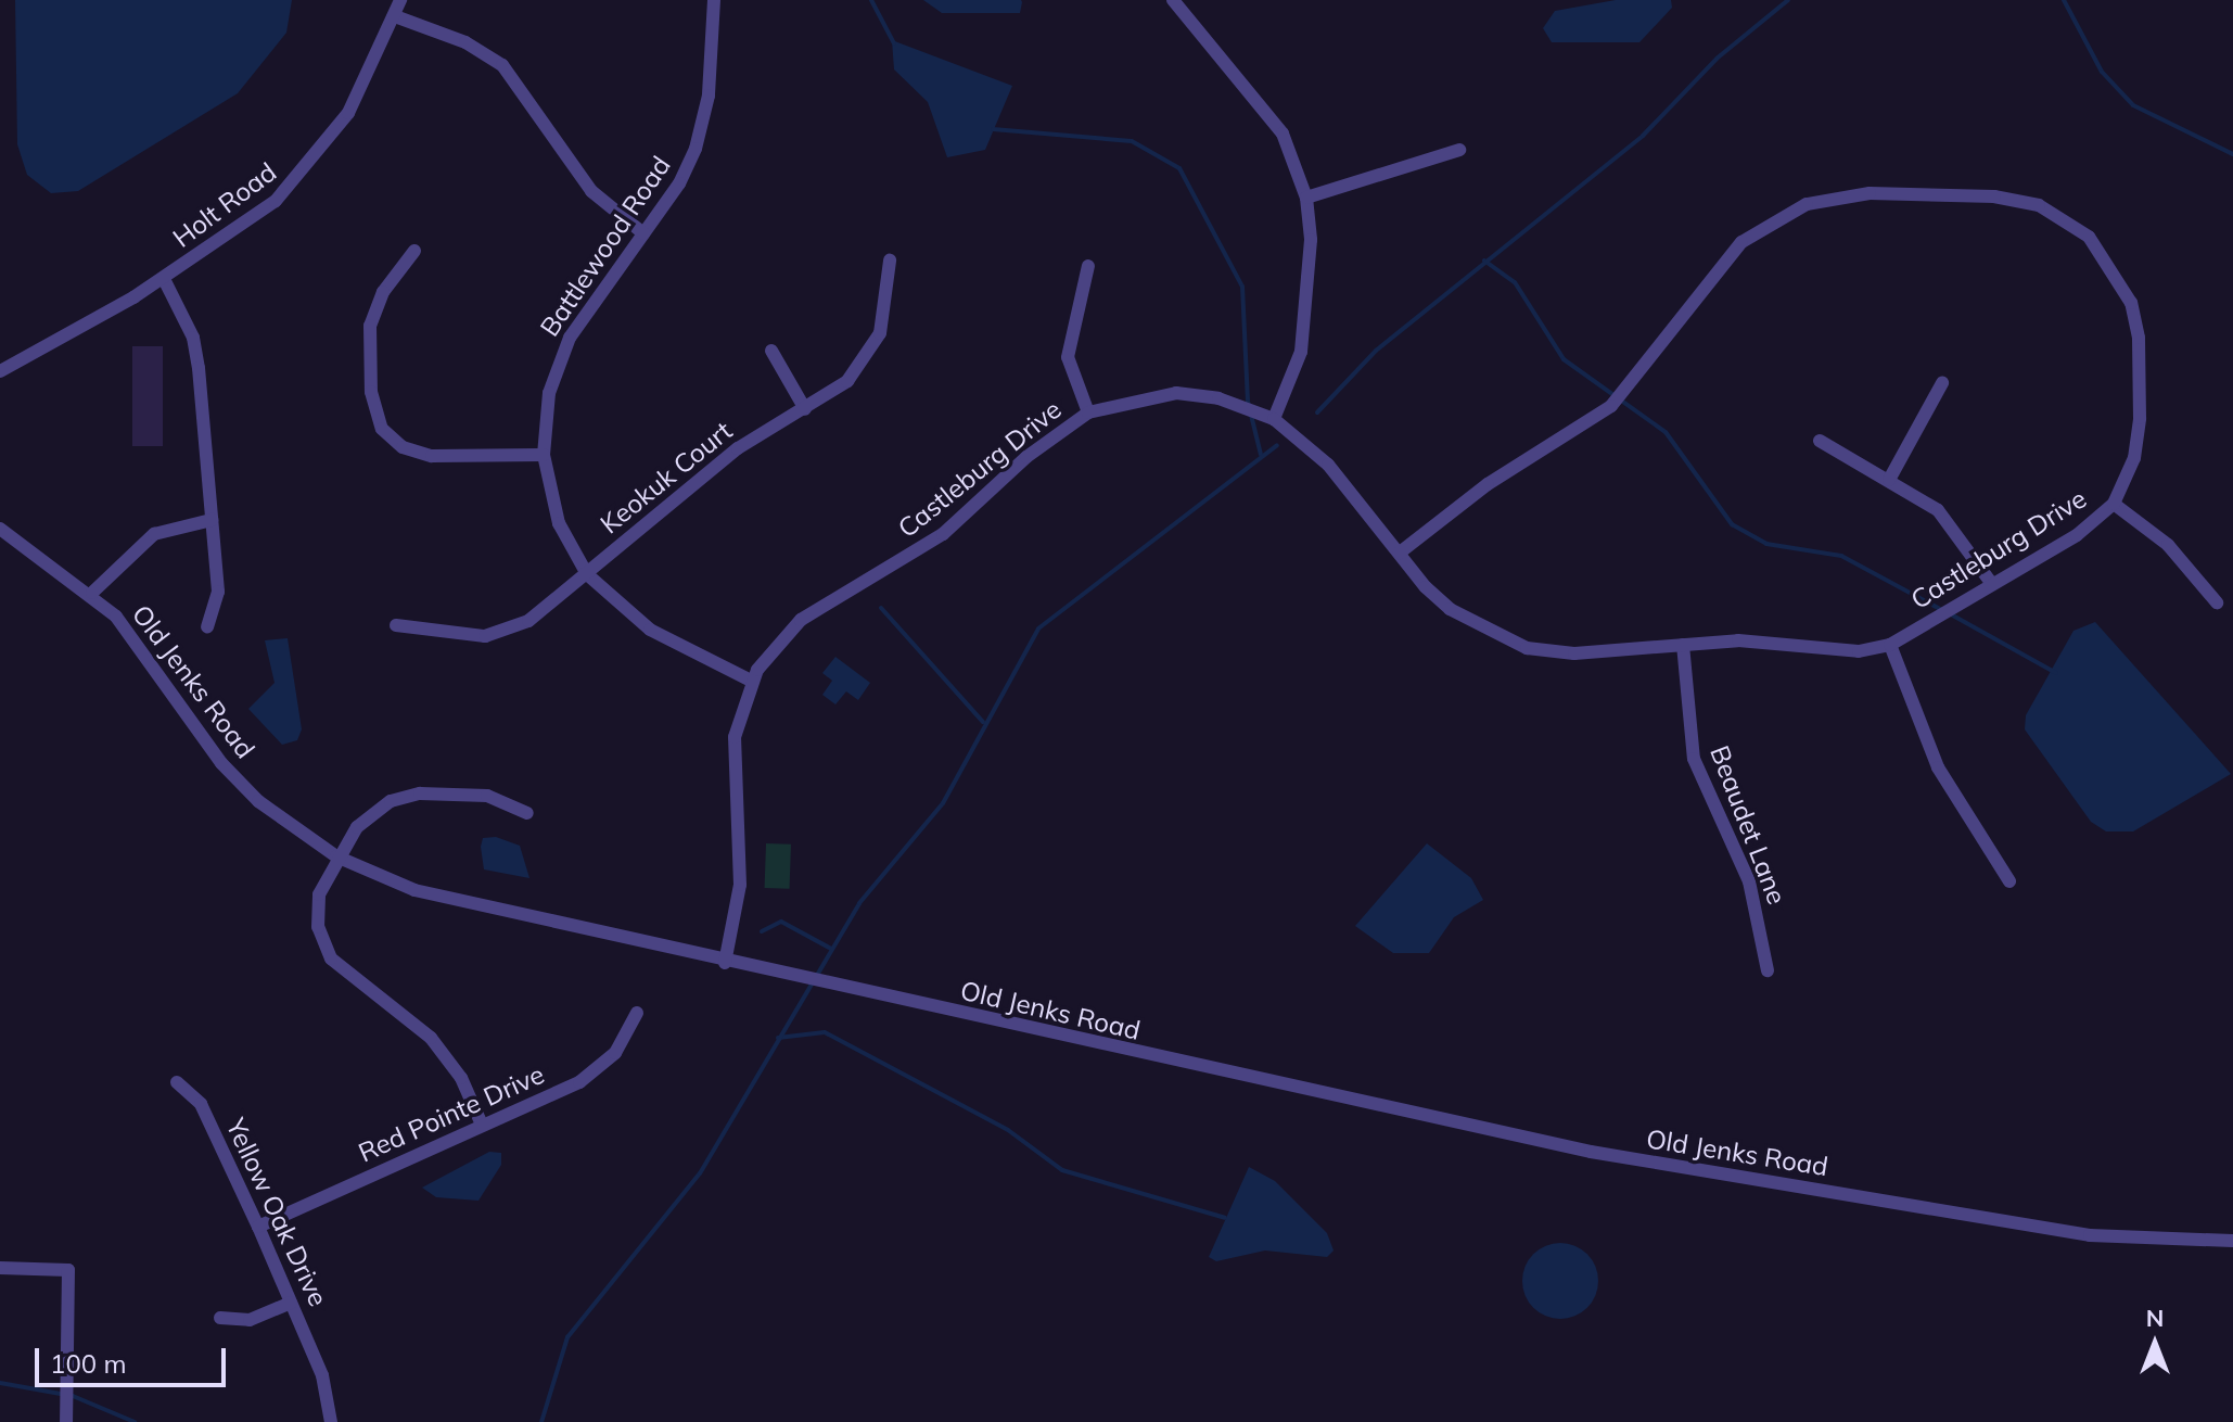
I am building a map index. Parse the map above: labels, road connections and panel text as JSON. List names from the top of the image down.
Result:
{
  "streets": {
    "street": [
      "Holt Road",
      "Battlewood Road",
      "Castleburg Drive",
      "Keokuk Court",
      "Old Jenks Road",
      "Beaudet Lane",
      "Red Pointe Drive",
      "Yellow Oak Drive"
    ]
  },
  "crossings": [
    ["Battlewood Road", "Castleburg Drive"],
    ["Battlewood Road", "Keokuk Court"],
    ["Castleburg Drive", "Old Jenks Road"],
    ["Castleburg Drive", "Beaudet Lane"],
    ["Red Pointe Drive", "Yellow Oak Drive"]
  ],
  "scale_bar": "100 m",
  "north": "top"
}
